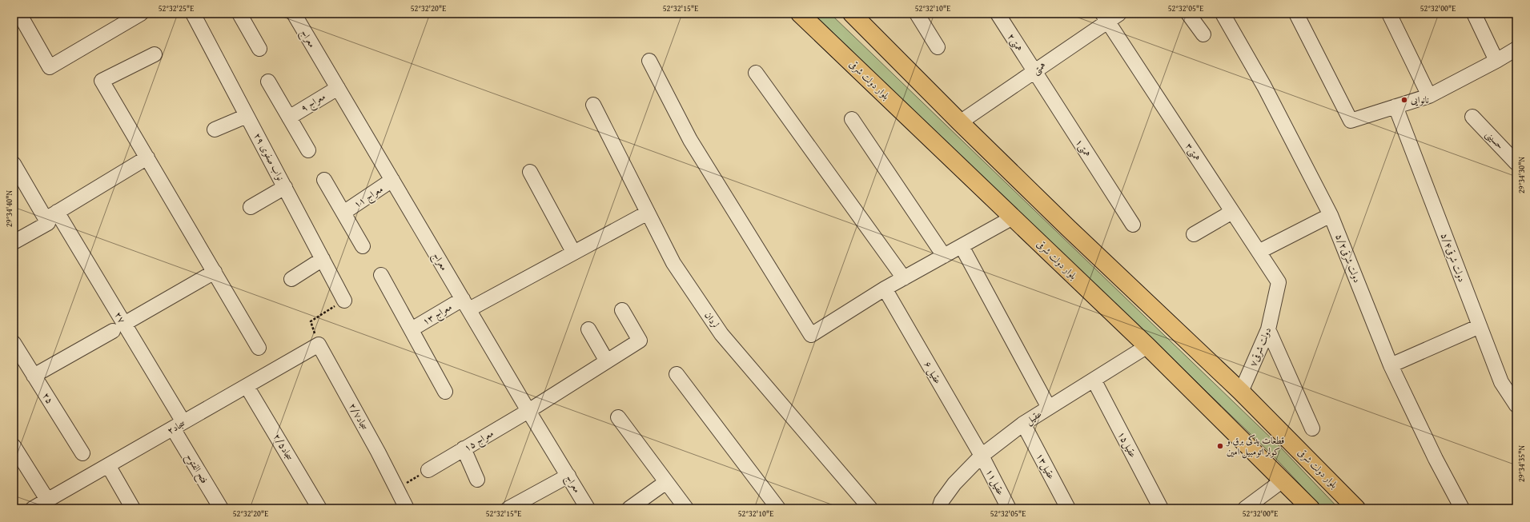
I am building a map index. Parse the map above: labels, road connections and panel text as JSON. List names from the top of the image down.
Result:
{
  "streets": {
    "main road": ["بلوار دولت شرقی"],
    "street": [
      "معراج",
      "۲همتی",
      "همتی",
      "معراج ۹",
      "حسینی",
      "۱همتی",
      "۳همتی",
      "نواب صفوی ۲۹",
      "معراج ۱۱",
      "۵/۴دولت شرقی",
      "۵/۲دولت شرقی",
      "معراج ۱۳",
      "۲۷",
      "لردان",
      "۷دولت شرقی",
      "عقیل ۶",
      "۲۵",
      "سجاد۲/۷",
      "عقیل",
      "۲سجاد",
      "معراج ۱۵",
      "عقیل۱۵",
      "۲/۵سجاد",
      "عقیل۱۳",
      "فتح الفتوح",
      "عقیل۱۱"
    ]
  },
  "crossings": [
    ["معراج", "معراج ۹"],
    ["معراج", "معراج ۱۱"],
    ["معراج", "معراج ۱۳"],
    ["معراج", "معراج ۱۵"],
    ["۲همتی", "همتی"],
    ["۲همتی", "۱همتی"],
    ["همتی", "بلوار دولت شرقی"],
    ["همتی", "۱همتی"],
    ["همتی", "۳همتی"],
    ["بلوار دولت شرقی", "۷دولت شرقی"],
    ["بلوار دولت شرقی", "عقیل"],
    ["۳همتی", "۷دولت شرقی"],
    ["معراج ۱۳", "لردان"],
    ["۲۷", "۲سجاد"],
    ["۲۷", "فتح الفتوح"],
    ["عقیل ۶", "عقیل"],
    ["عقیل ۶", "عقیل۱۱"],
    ["سجاد۲/۷", "۲سجاد"],
    ["عقیل", "عقیل۱۵"],
    ["عقیل", "عقیل۱۳"],
    ["عقیل", "عقیل۱۱"],
    ["۲سجاد", "۲/۵سجاد"],
    ["۲سجاد", "فتح الفتوح"]
  ],
  "places": ["نانوایی", "قطعات یدکی برق و کولر اتومبیل امین"],
  "coordinates": [
    "52°32'25\"E",
    "52°32'20\"E",
    "52°32'15\"E",
    "52°32'10\"E",
    "52°32'05\"E",
    "52°32'00\"E",
    "29°34'30\"N",
    "29°34'40\"N",
    "29°34'35\"N"
  ]
}
